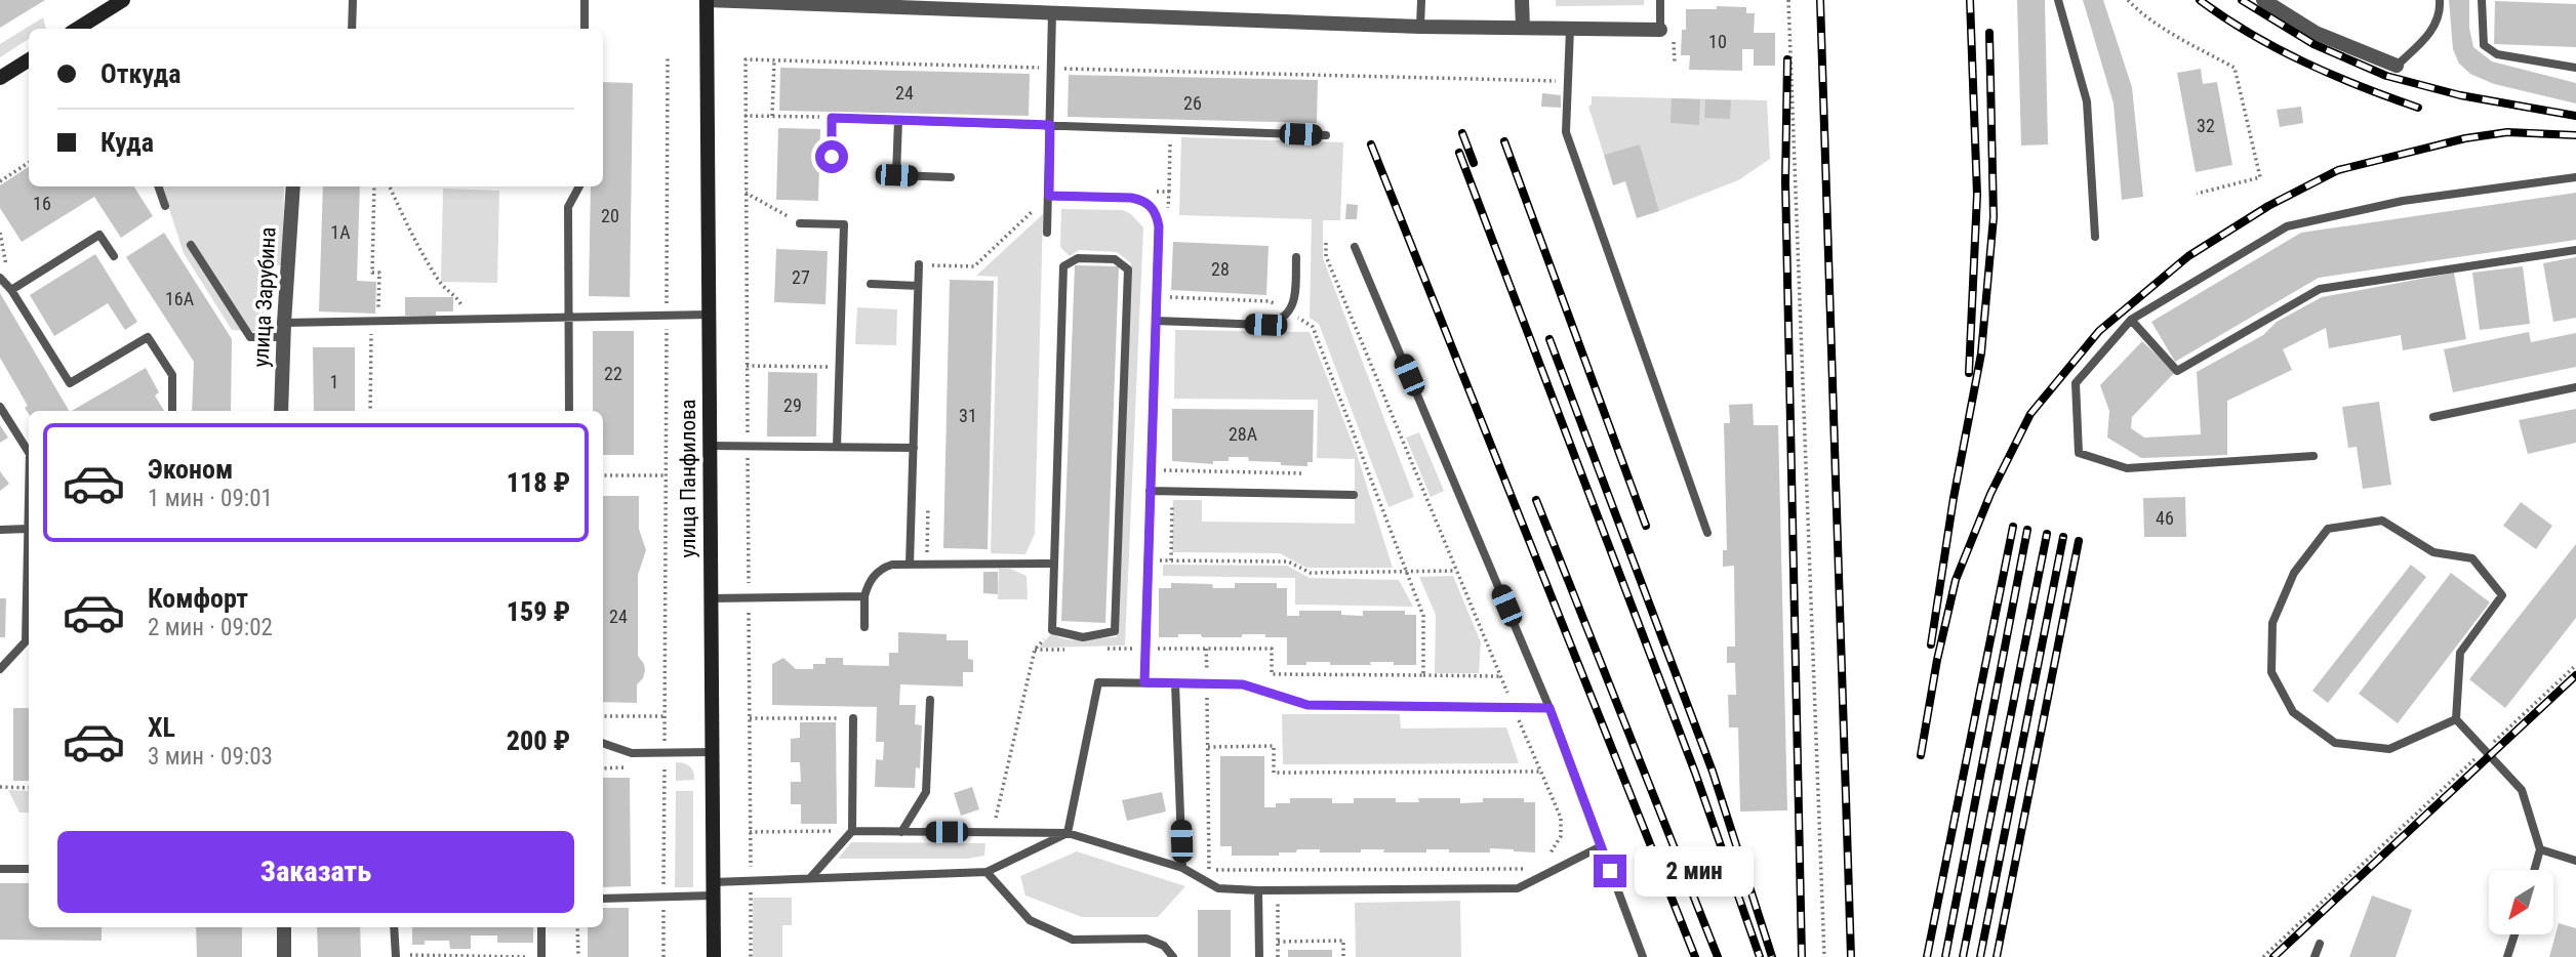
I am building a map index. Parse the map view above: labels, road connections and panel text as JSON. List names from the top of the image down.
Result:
{
  "streets": {
    "main road": ["улица Панфилова"],
    "street": ["улица Зарубина"]
  },
  "house_numbers": [
    "10",
    "24",
    "26",
    "32",
    "16",
    "20",
    "1А",
    "28",
    "27",
    "16А",
    "22",
    "1",
    "29",
    "31",
    "28А",
    "46",
    "24"
  ],
  "north": "bottom left",
  "page": {
    "banner": ["Откуда", "Куда"],
    "list": [
      {
        "name": "Эконом",
        "note": "1 мин · 09:01",
        "value": "118 ₽"
      },
      {
        "name": "Комфорт",
        "note": "2 мин · 09:02",
        "value": "159 ₽"
      },
      {
        "name": "XL",
        "note": "3 мин · 09:03",
        "value": "200 ₽"
      }
    ],
    "buttons": "Заказать",
    "bubble": "2 мин"
  }
}
